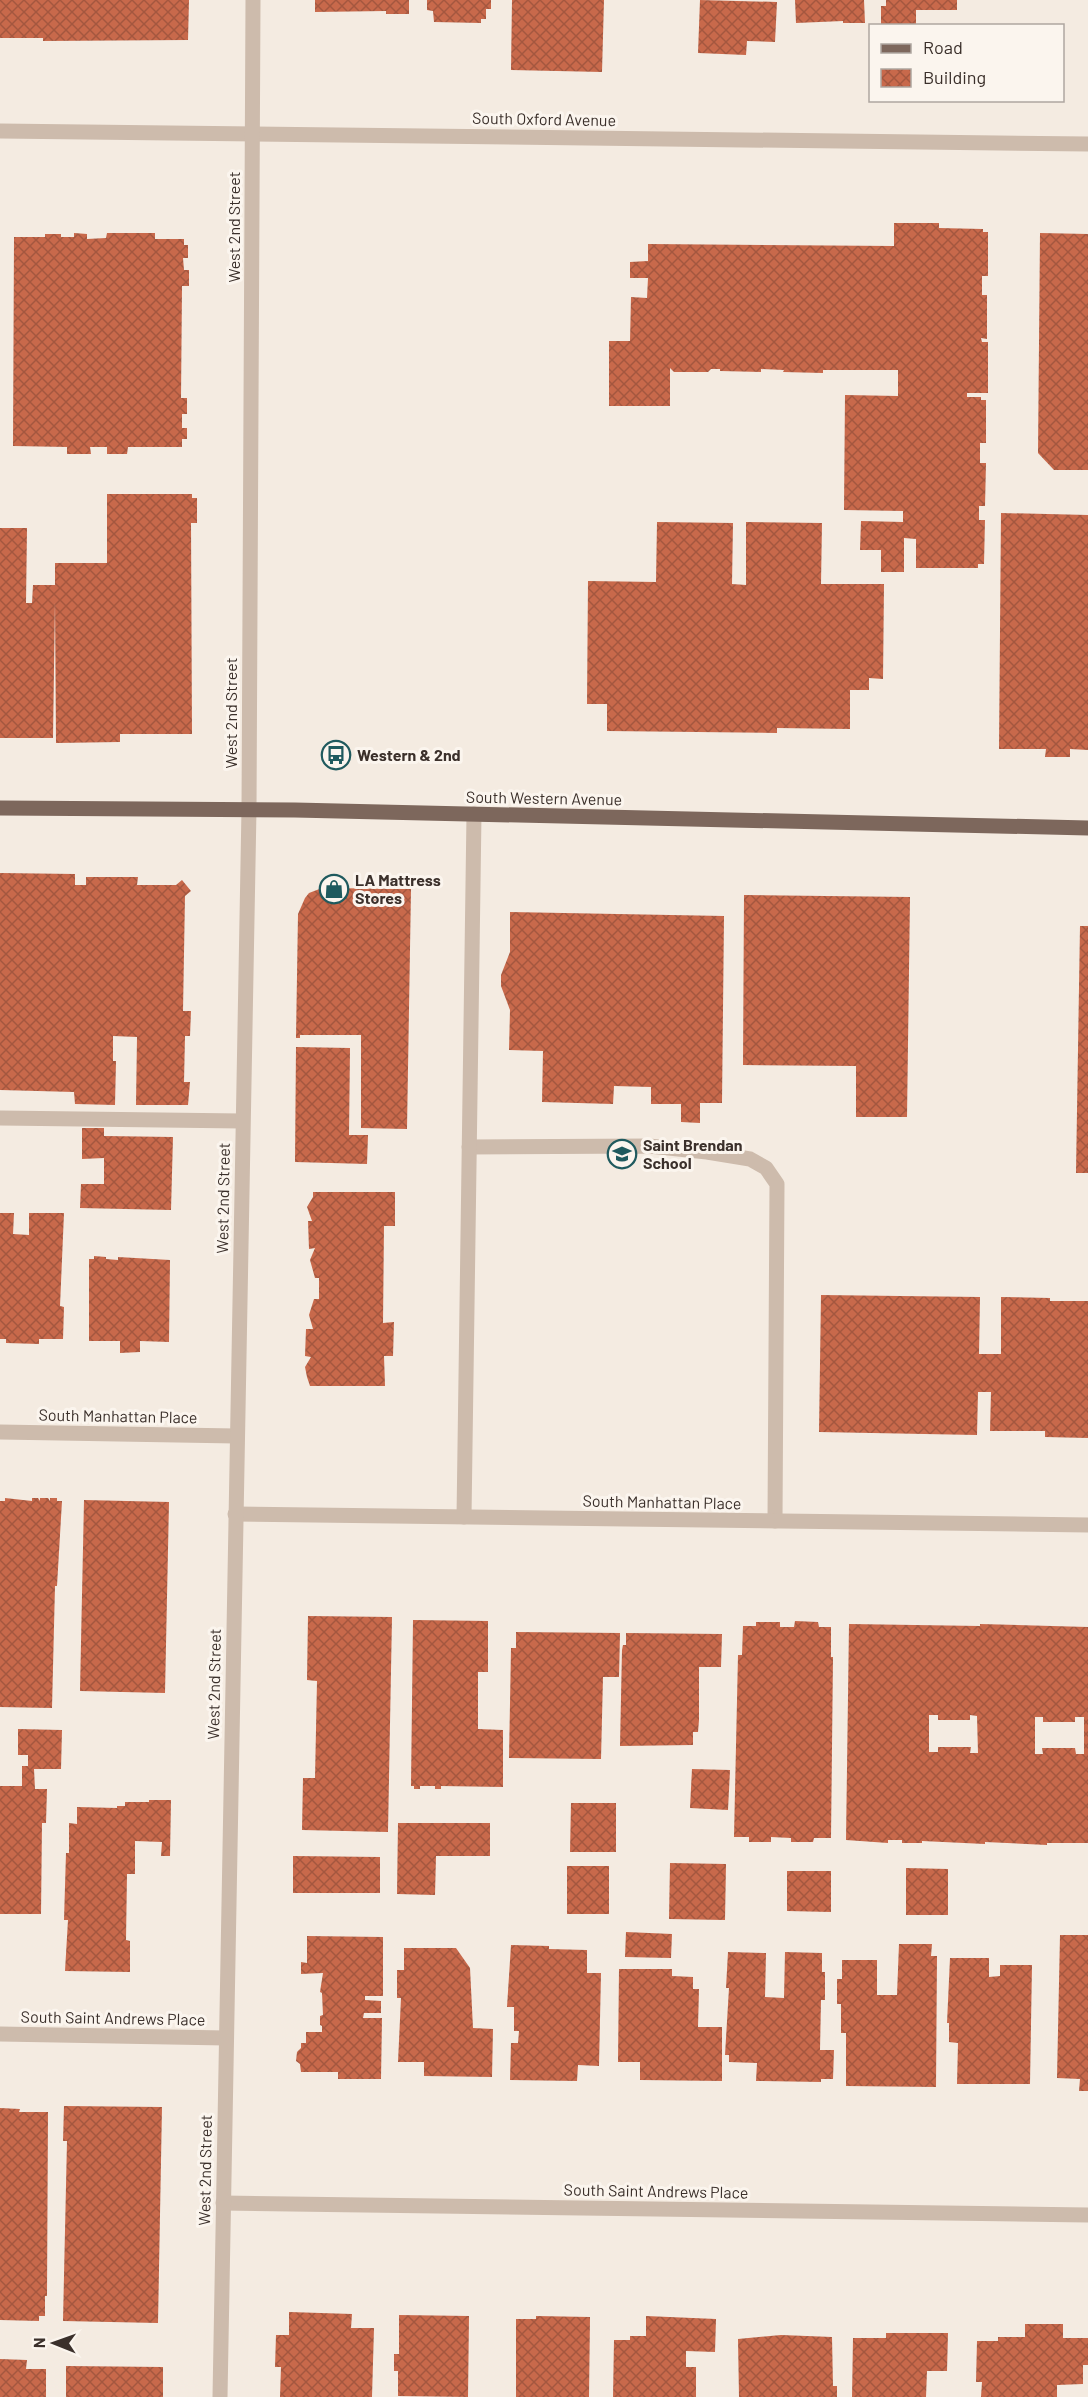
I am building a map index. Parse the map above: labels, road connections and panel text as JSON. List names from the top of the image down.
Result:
{
  "streets": {
    "main road": ["South Western Avenue"],
    "street": [
      "South Oxford Avenue",
      "West 2nd Street",
      "South Manhattan Place",
      "South Saint Andrews Place"
    ]
  },
  "crossings": [
    ["South Oxford Avenue", "West 2nd Street"],
    ["West 2nd Street", "South Western Avenue"],
    ["West 2nd Street", "South Manhattan Place"],
    ["West 2nd Street", "South Saint Andrews Place"]
  ],
  "places": {
    "bus stop": ["Western & 2nd"],
    "shop": ["LA Mattress Stores"],
    "school or university": ["Saint Brendan School"]
  },
  "legend": ["Road", "Building"],
  "north": "left"
}
